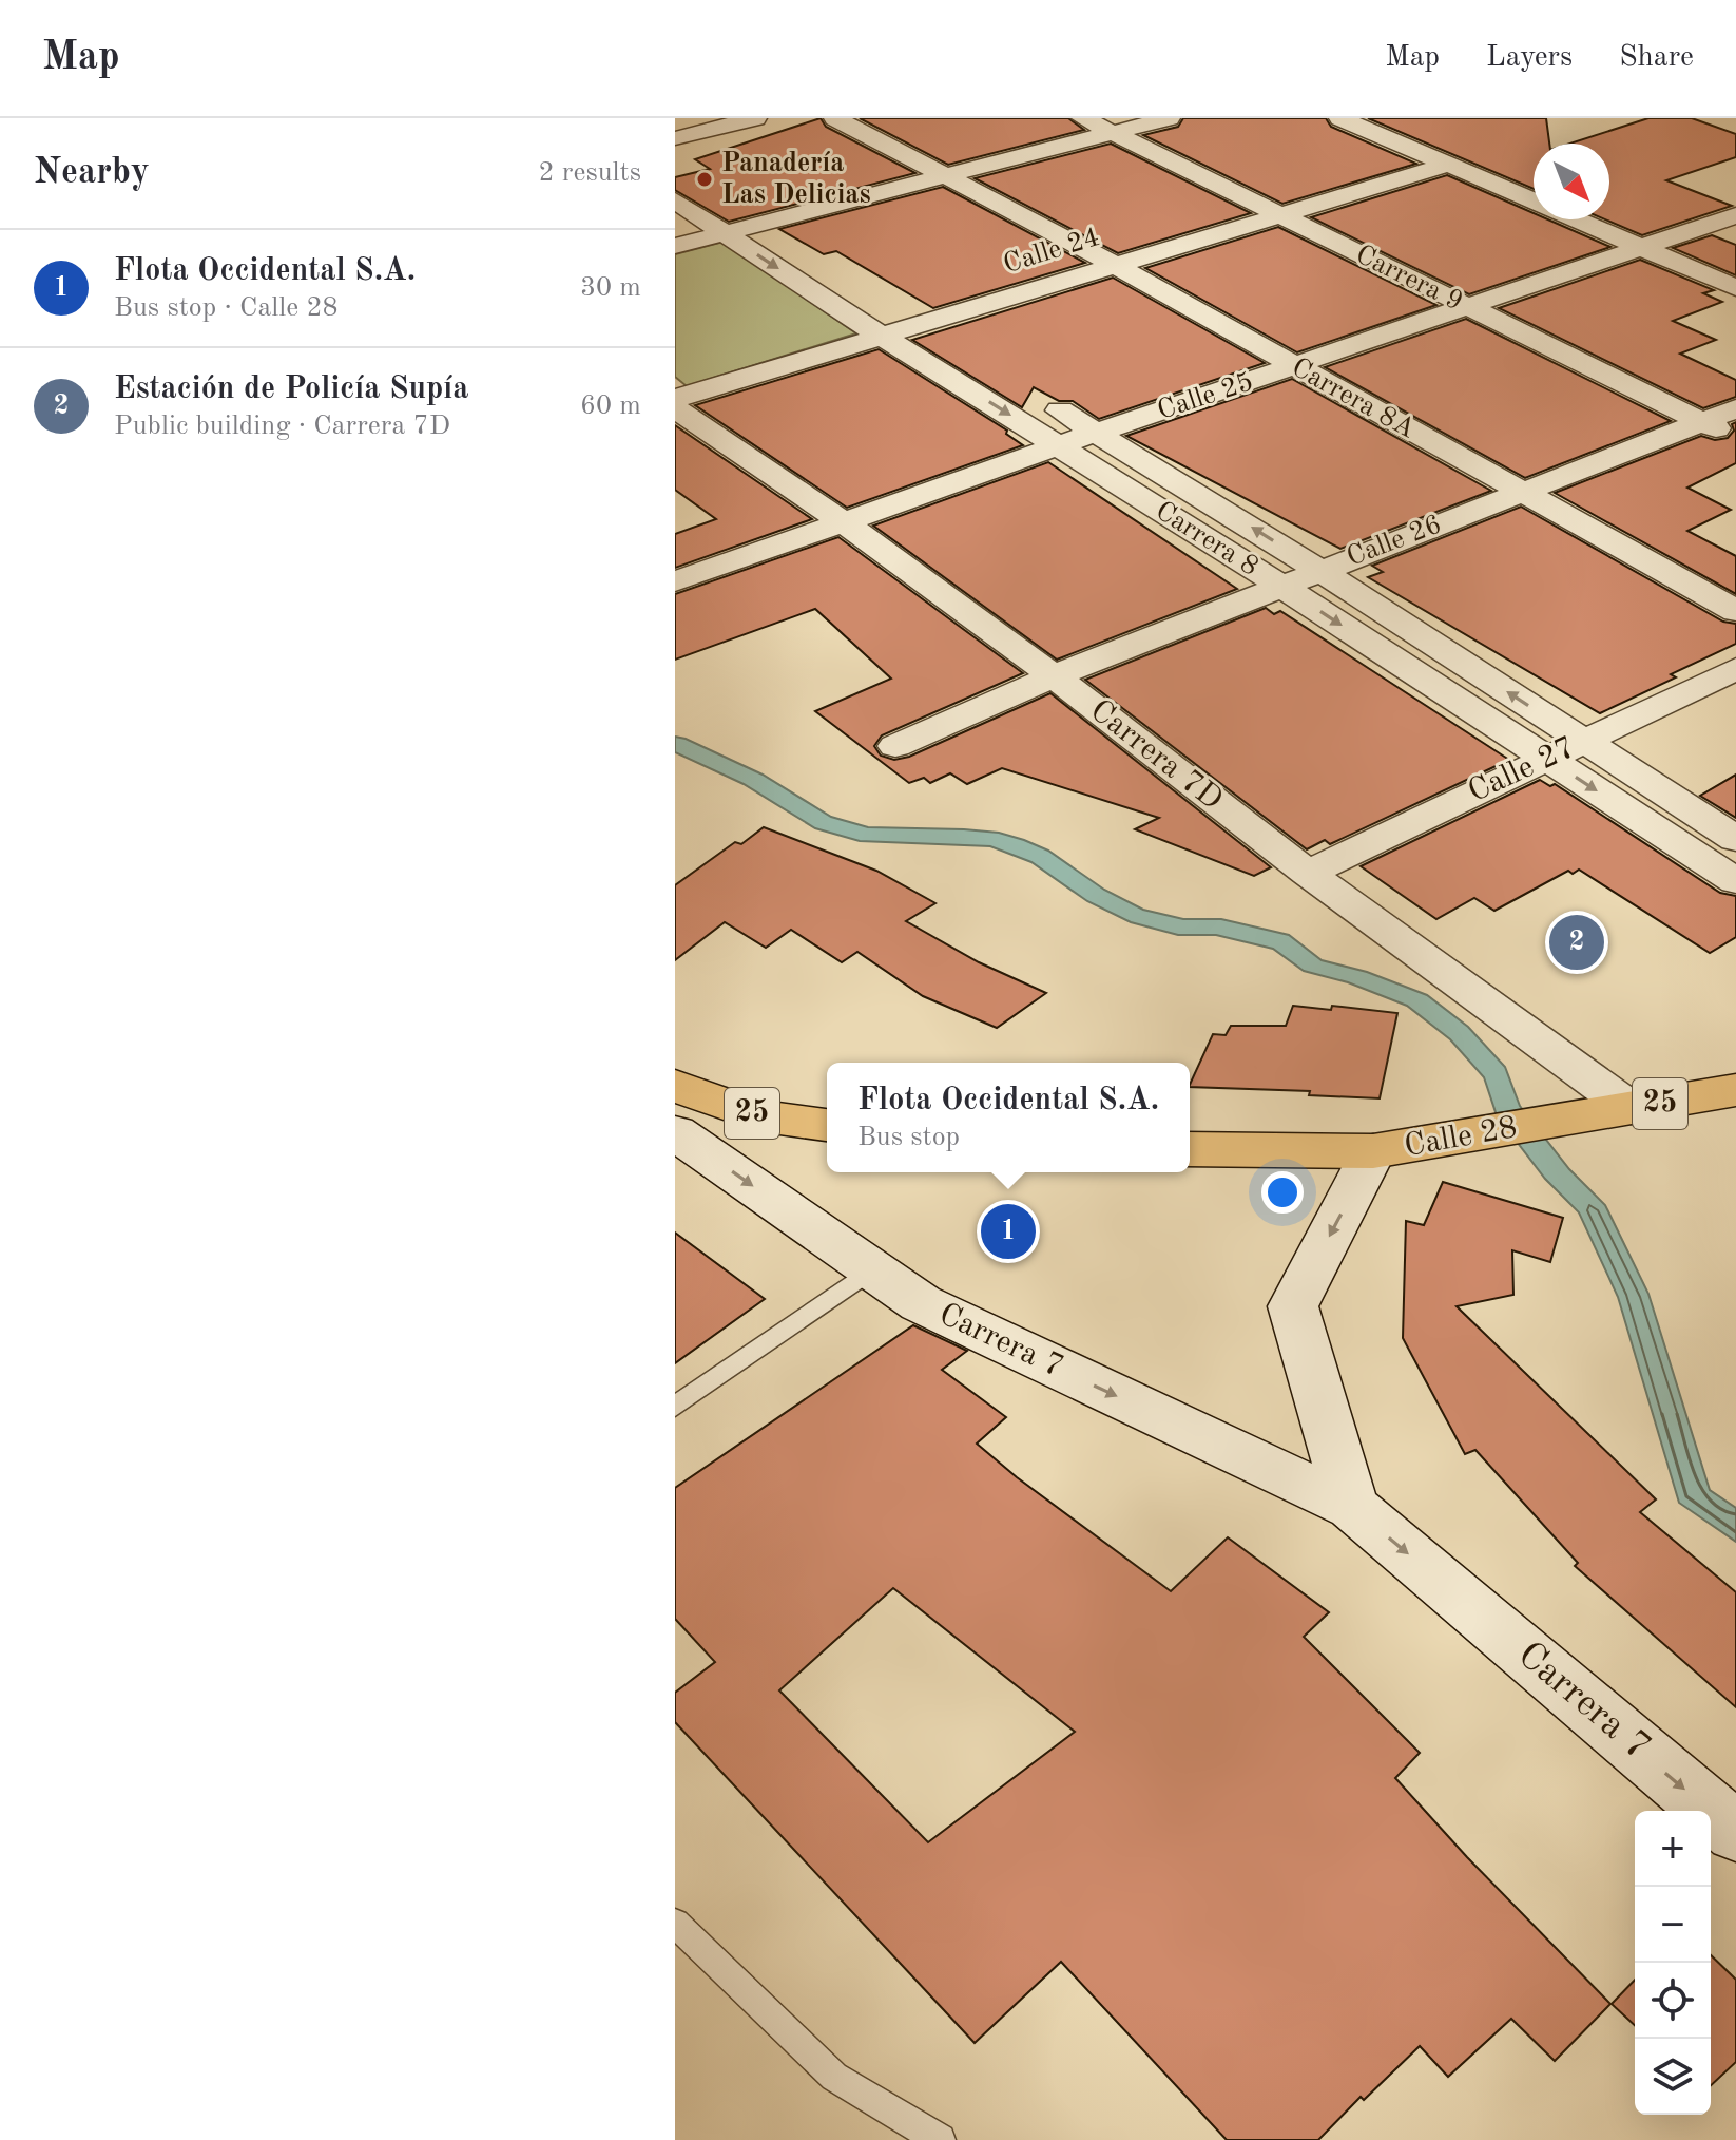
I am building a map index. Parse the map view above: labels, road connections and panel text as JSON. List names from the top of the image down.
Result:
{
  "streets": {
    "main road": ["25", "Calle 28", "Carrera 7"],
    "street": [
      "Calle 24",
      "Carrera 9",
      "Calle 25",
      "Carrera 8A",
      "Carrera 8",
      "Calle 26",
      "Carrera 7D",
      "Calle 27"
    ]
  },
  "crossings": [
    ["Calle 24", "Carrera 9"],
    ["Calle 24", "Carrera 8A"],
    ["Calle 24", "Carrera 8"],
    ["Carrera 9", "Calle 25"],
    ["Carrera 9", "Calle 26"],
    ["Calle 25", "Carrera 8A"],
    ["Calle 25", "Carrera 8"],
    ["Calle 25", "Carrera 7D"],
    ["Carrera 8A", "Calle 26"],
    ["Carrera 8", "Calle 26"],
    ["Carrera 8", "Calle 27"],
    ["Calle 26", "Carrera 7D"],
    ["Carrera 7D", "Calle 27"],
    ["Carrera 7D", "Calle 28"]
  ],
  "one_way": ["Carrera 7"],
  "places": ["Panadería Las Delicias"],
  "north": "bottom right",
  "page": {
    "header": "Map",
    "nav": ["Map", "Layers", "Share"],
    "heading": ["Nearby", "2 results"],
    "list": [
      {
        "mark": "1",
        "name": "Flota Occidental S.A.",
        "note": "Bus stop · Calle 28",
        "value": "30 m"
      },
      {
        "mark": "2",
        "name": "Estación de Policía Supía",
        "note": "Public building · Carrera 7D",
        "value": "60 m"
      }
    ],
    "pins": ["2", "1"],
    "popup": ["Flota Occidental S.A.", "Bus stop"],
    "map_buttons": ["+", "−"]
  }
}
